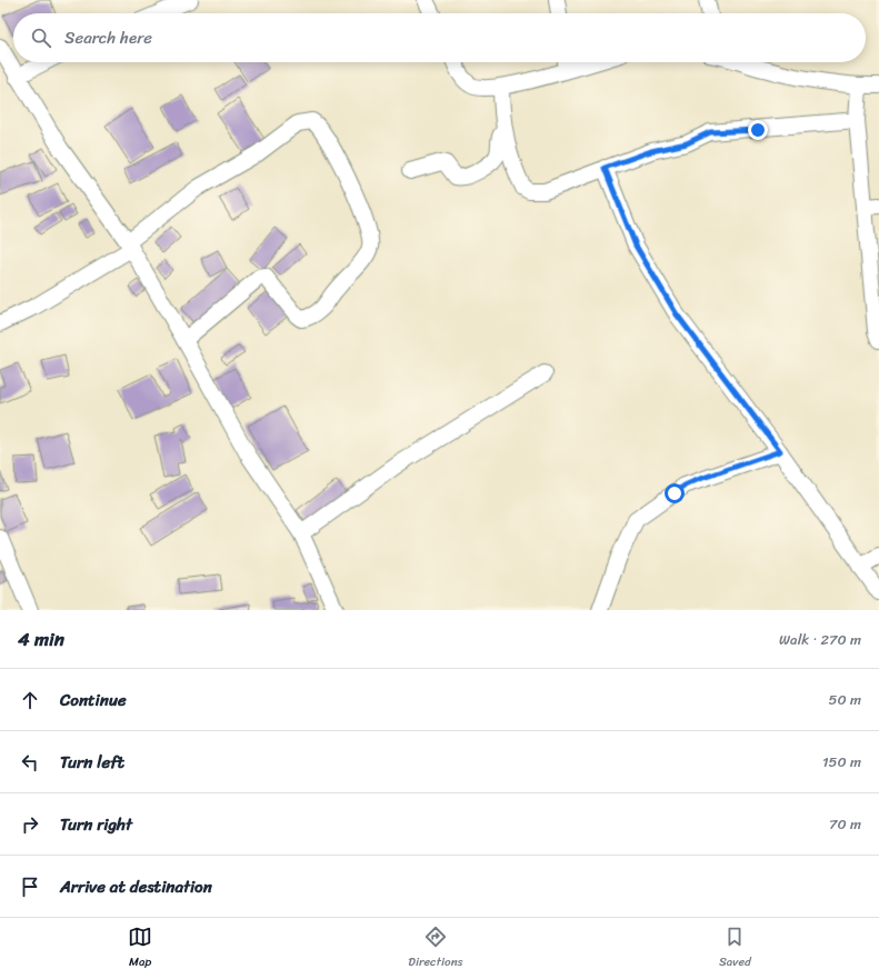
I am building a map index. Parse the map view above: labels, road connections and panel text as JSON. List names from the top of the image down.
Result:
{
  "page": {
    "search": "Search here",
    "heading": ["4 min", "Walk · 270 m"],
    "list": [
      ["Continue", "50 m"],
      ["Turn left", "150 m"],
      ["Turn right", "70 m"],
      "Arrive at destination"
    ],
    "nav": ["Map", "Directions", "Saved"]
  }
}
